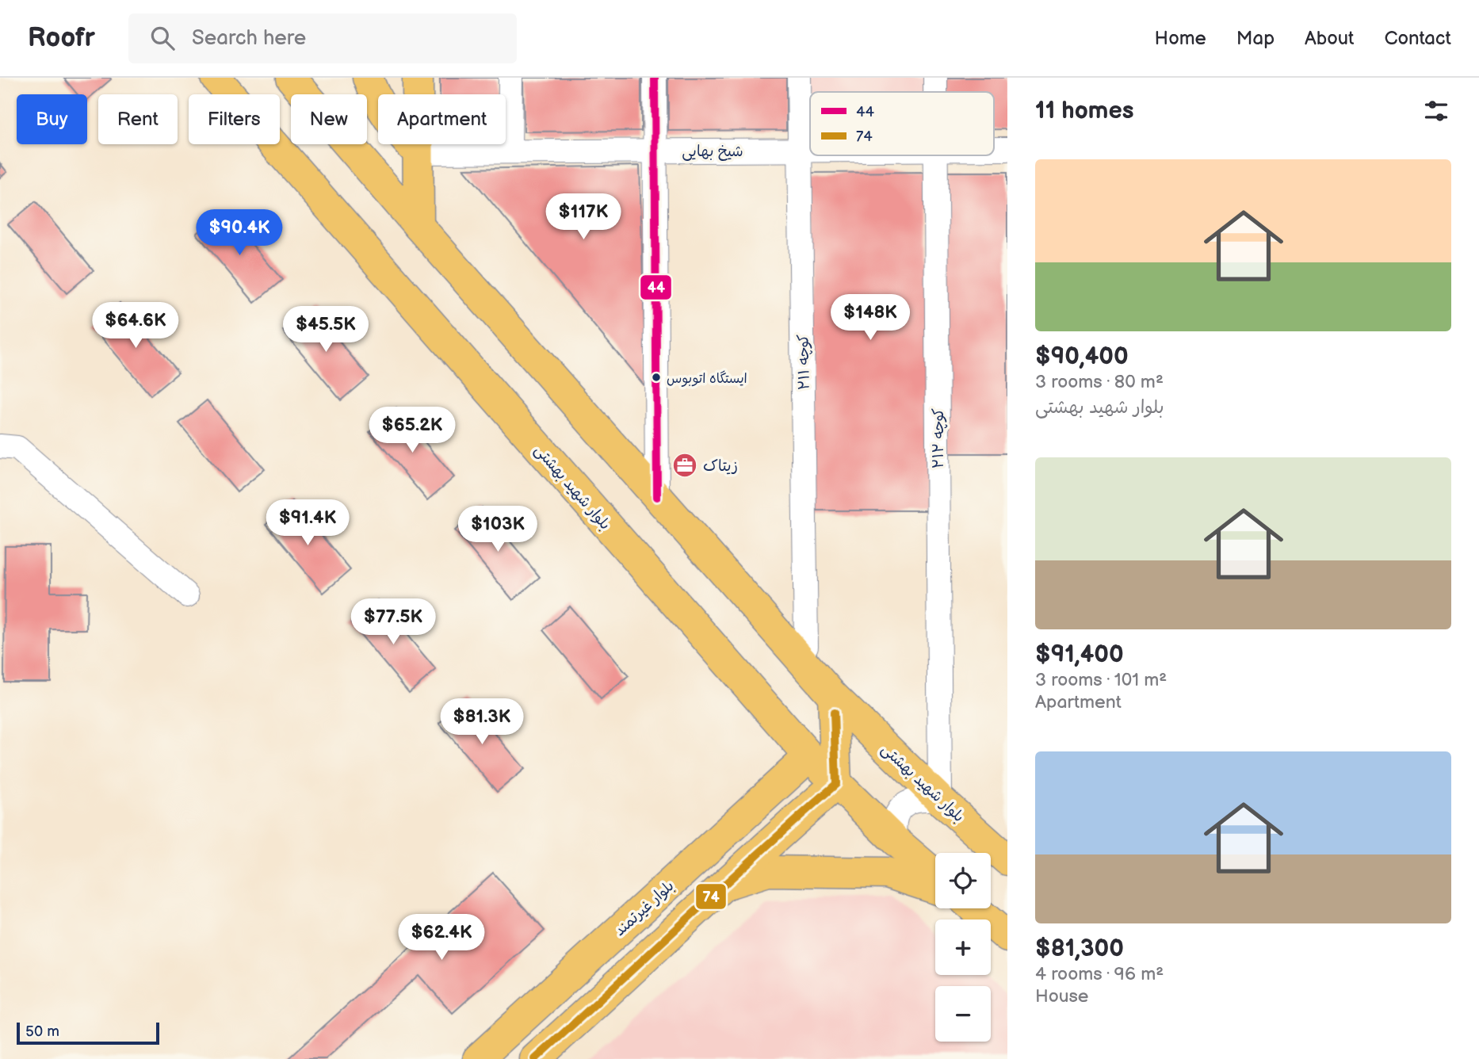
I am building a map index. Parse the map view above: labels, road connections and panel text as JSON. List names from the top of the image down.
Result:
{
  "streets": {
    "main road": ["بلوار شهید بهشتی", "بلوار غیرتمند"],
    "street": ["شیخ بهایی", "کوچه ۲۱۱", "کوچه ۲۱۲"]
  },
  "crossings": [
    ["شیخ بهایی", "کوچه ۲۱۱"],
    ["کوچه ۲۱۲", "بلوار شهید بهشتی"],
    ["بلوار شهید بهشتی", "بلوار غیرتمند"]
  ],
  "places": {
    "other": ["ایستگاه اتوبوس"],
    "office": ["زیتاک"]
  },
  "lines": ["transit line 44", "transit line 74"],
  "legend": ["44", "74"],
  "scale_bar": "50 m",
  "page": {
    "header": "Roofr",
    "search": "Search here",
    "nav": [
      "Home",
      "Map",
      "About",
      "Contact"
    ],
    "heading": "11 homes",
    "chip": [
      "Buy",
      "Rent",
      "Filters",
      "New",
      "Apartment"
    ],
    "list": [
      {
        "name": "$90,400",
        "note": "3 rooms · 80 m² · بلوار شهید بهشتی"
      },
      {
        "name": "$91,400",
        "note": "3 rooms · 101 m² · Apartment"
      },
      {
        "name": "$81,300",
        "note": "4 rooms · 96 m² · House"
      }
    ],
    "price": [
      "$117K",
      "$90.4K",
      "$148K",
      "$64.6K",
      "$45.5K",
      "$65.2K",
      "$91.4K",
      "$103K",
      "$77.5K",
      "$81.3K",
      "$62.4K"
    ],
    "map_buttons": ["+", "−"],
    "scale": "50 m"
  }
}
